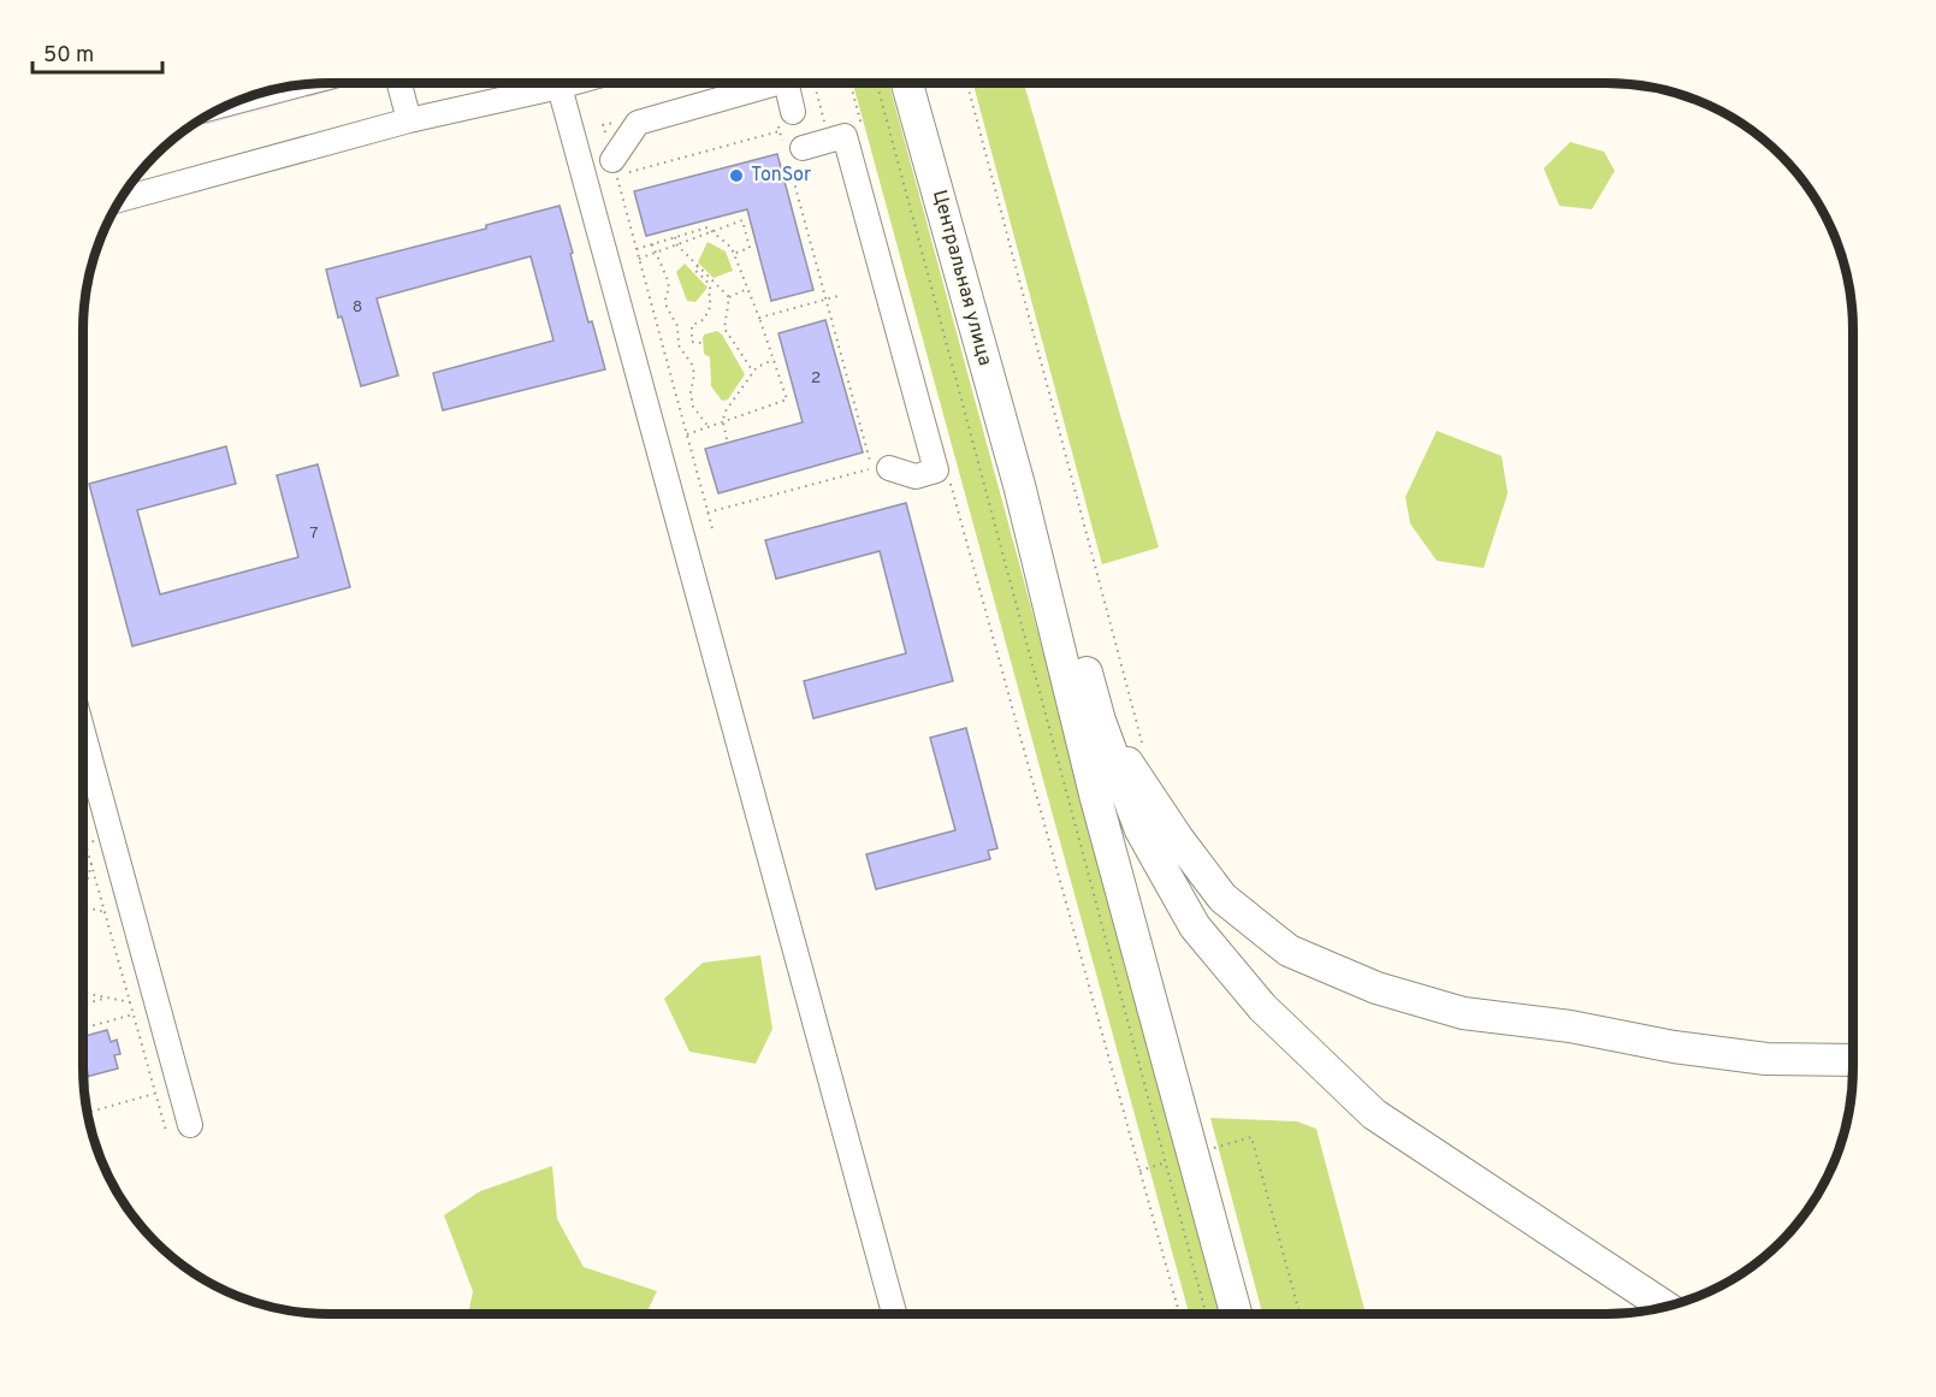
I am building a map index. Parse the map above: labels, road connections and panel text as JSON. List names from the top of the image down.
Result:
{
  "streets": {
    "main road": ["Центральная улица"]
  },
  "places": ["TonSor"],
  "house_numbers": ["8", "2", "7"],
  "scale_bar": "50 m"
}
